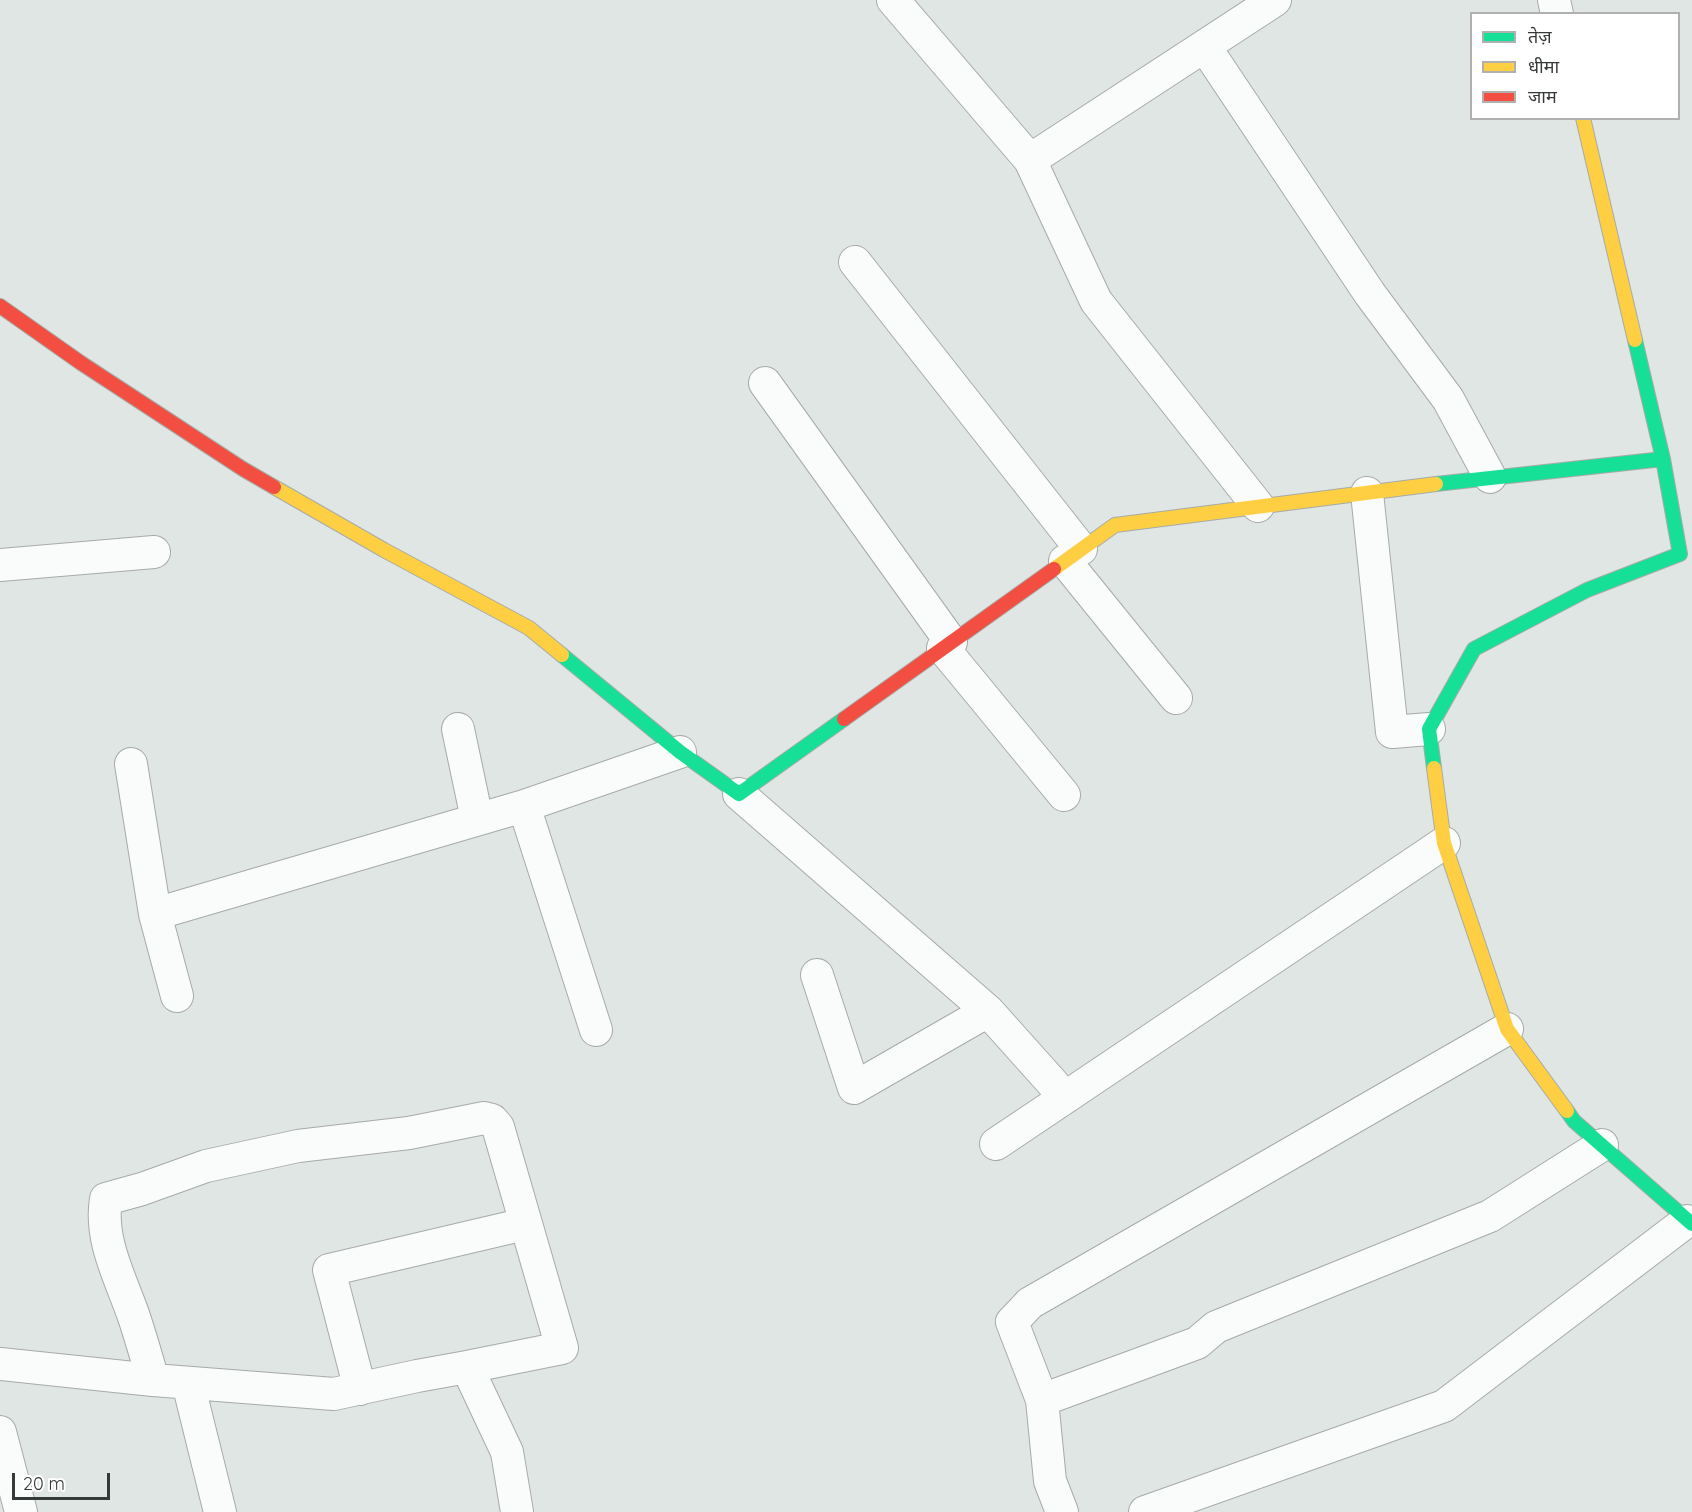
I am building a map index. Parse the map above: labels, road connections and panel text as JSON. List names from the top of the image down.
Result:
{
  "legend": ["तेज़", "धीमा", "जाम"],
  "scale_bar": "20 m"
}
